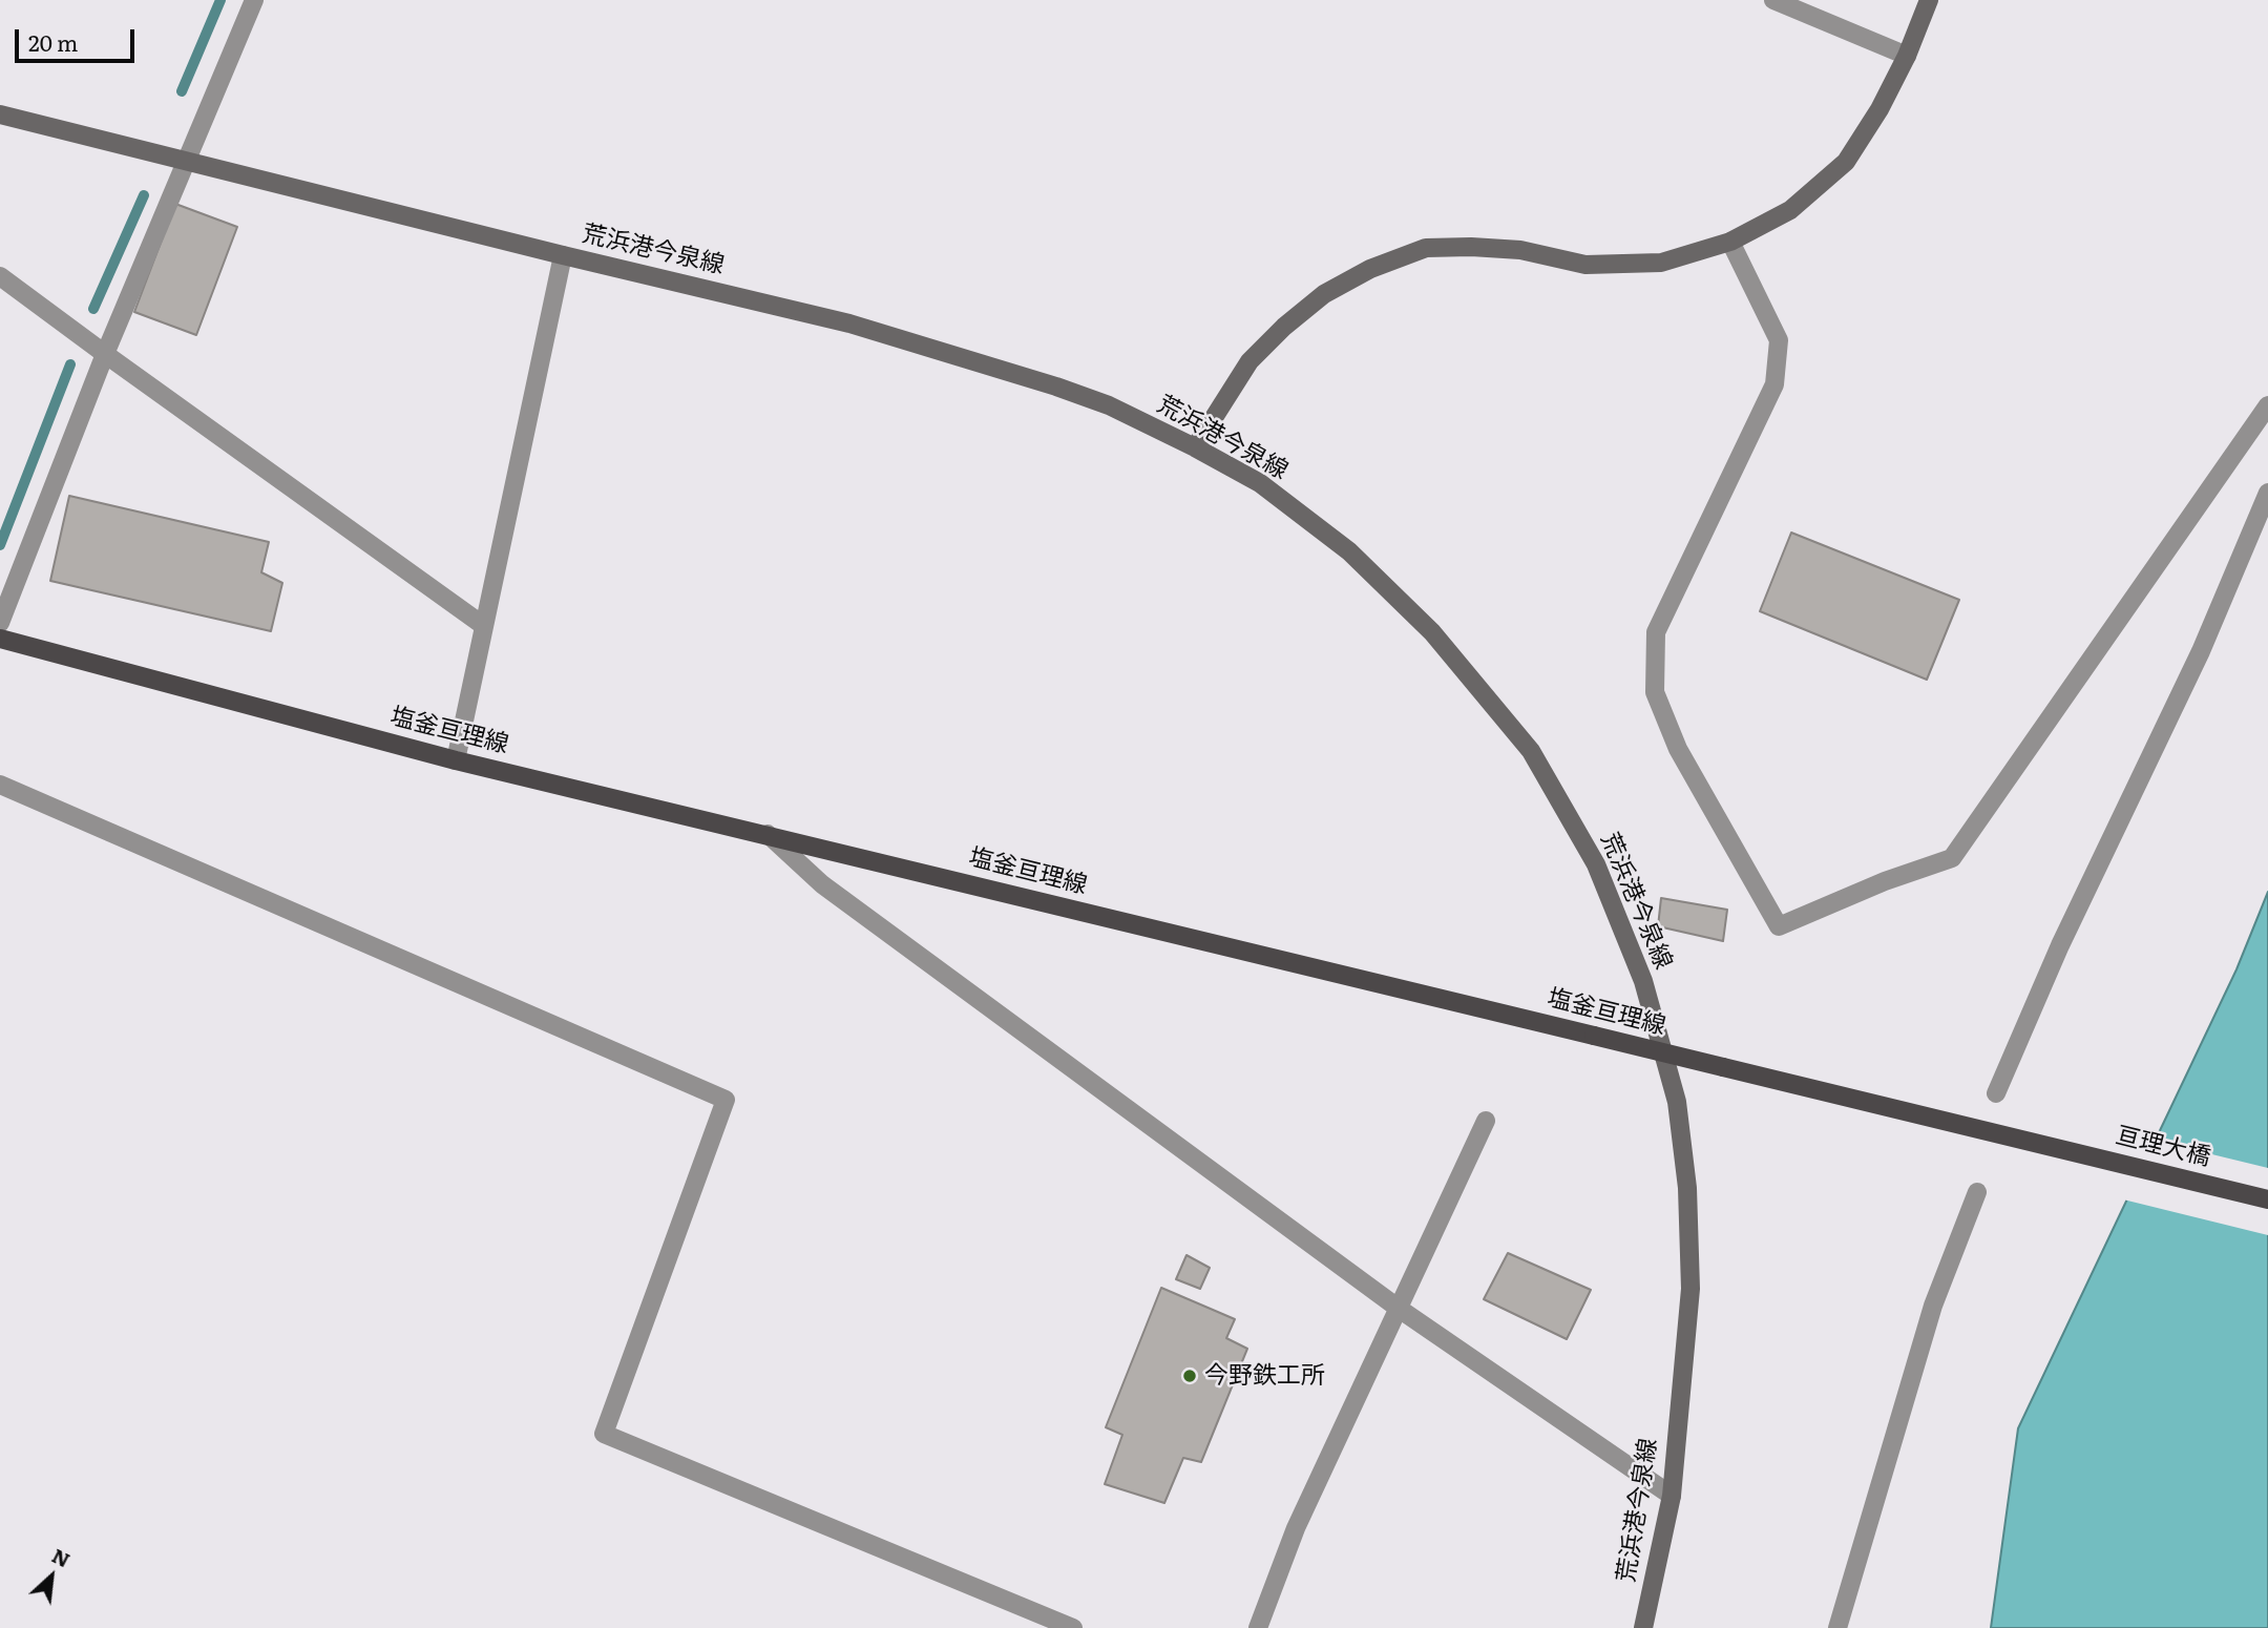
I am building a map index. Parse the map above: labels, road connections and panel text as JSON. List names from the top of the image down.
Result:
{
  "streets": {
    "main road": ["荒浜港今泉線", "塩釜亘理線", "亘理大橋"]
  },
  "crossings": [
    ["塩釜亘理線", "亘理大橋"]
  ],
  "places": ["今野鉄工所"],
  "scale_bar": "20 m",
  "north": "top right"
}
